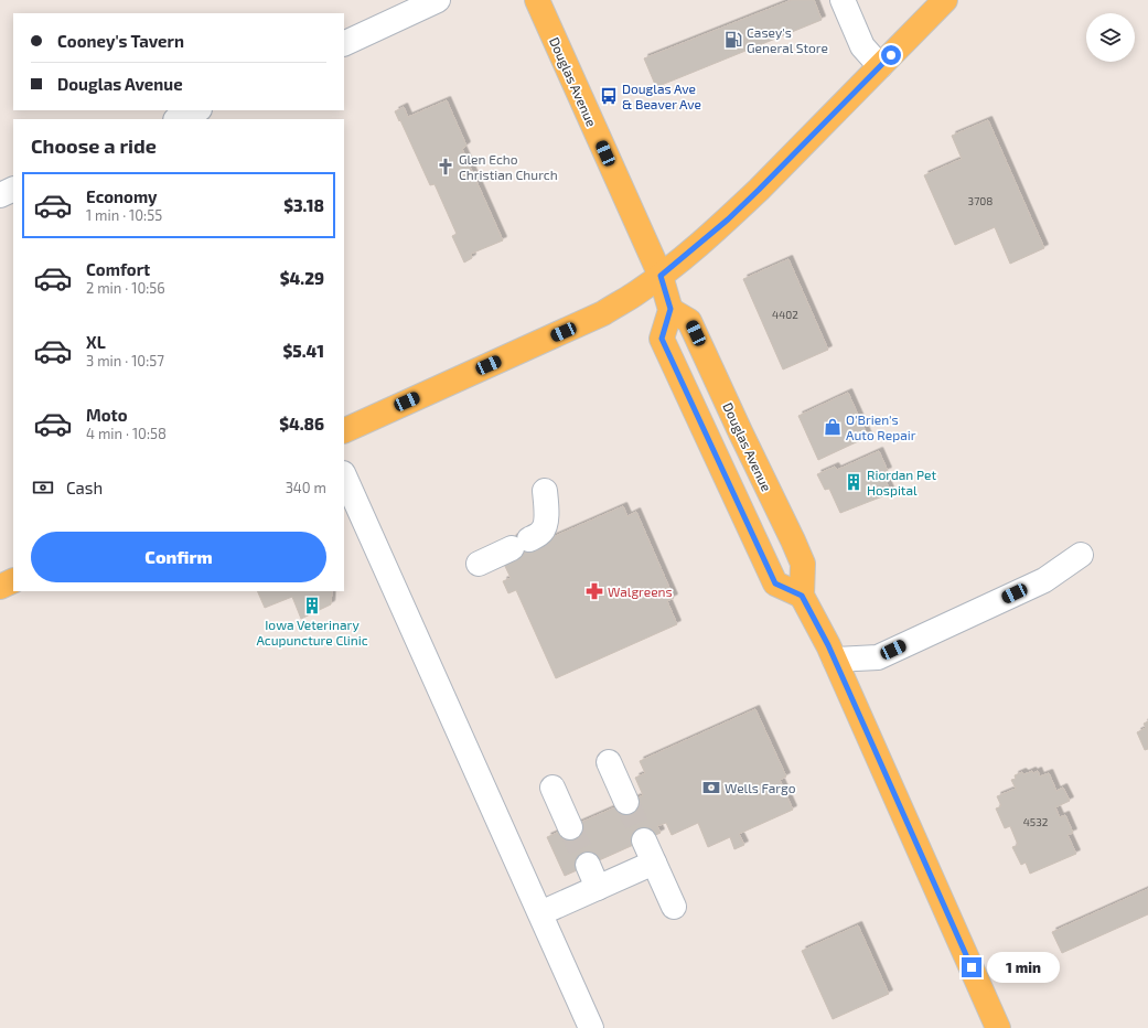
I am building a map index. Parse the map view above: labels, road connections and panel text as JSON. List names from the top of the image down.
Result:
{
  "streets": {
    "main road": ["Douglas Avenue"]
  },
  "places": {
    "fuel station": ["Casey's General Store"],
    "bus stop": ["Douglas Ave & Beaver Ave"],
    "church": ["Glen Echo Christian Church"],
    "shop": ["O'Brien's Auto Repair"],
    "building": ["Riordan Pet Hospital", "Iowa Veterinary Acupuncture Clinic"],
    "pharmacy": ["Walgreens"],
    "bank": ["Wells Fargo"]
  },
  "house_numbers": ["3708", "4402", "4532"],
  "page": {
    "banner": ["Cooney's Tavern", "Douglas Avenue"],
    "heading": "Choose a ride",
    "list": [
      {
        "name": "Economy",
        "note": "1 min · 10:55",
        "value": "$3.18"
      },
      {
        "name": "Comfort",
        "note": "2 min · 10:56",
        "value": "$4.29"
      },
      {
        "name": "XL",
        "note": "3 min · 10:57",
        "value": "$5.41"
      },
      {
        "name": "Moto",
        "note": "4 min · 10:58",
        "value": "$4.86"
      }
    ],
    "pay": ["Cash", "340 m"],
    "buttons": "Confirm",
    "bubble": "1 min"
  }
}
